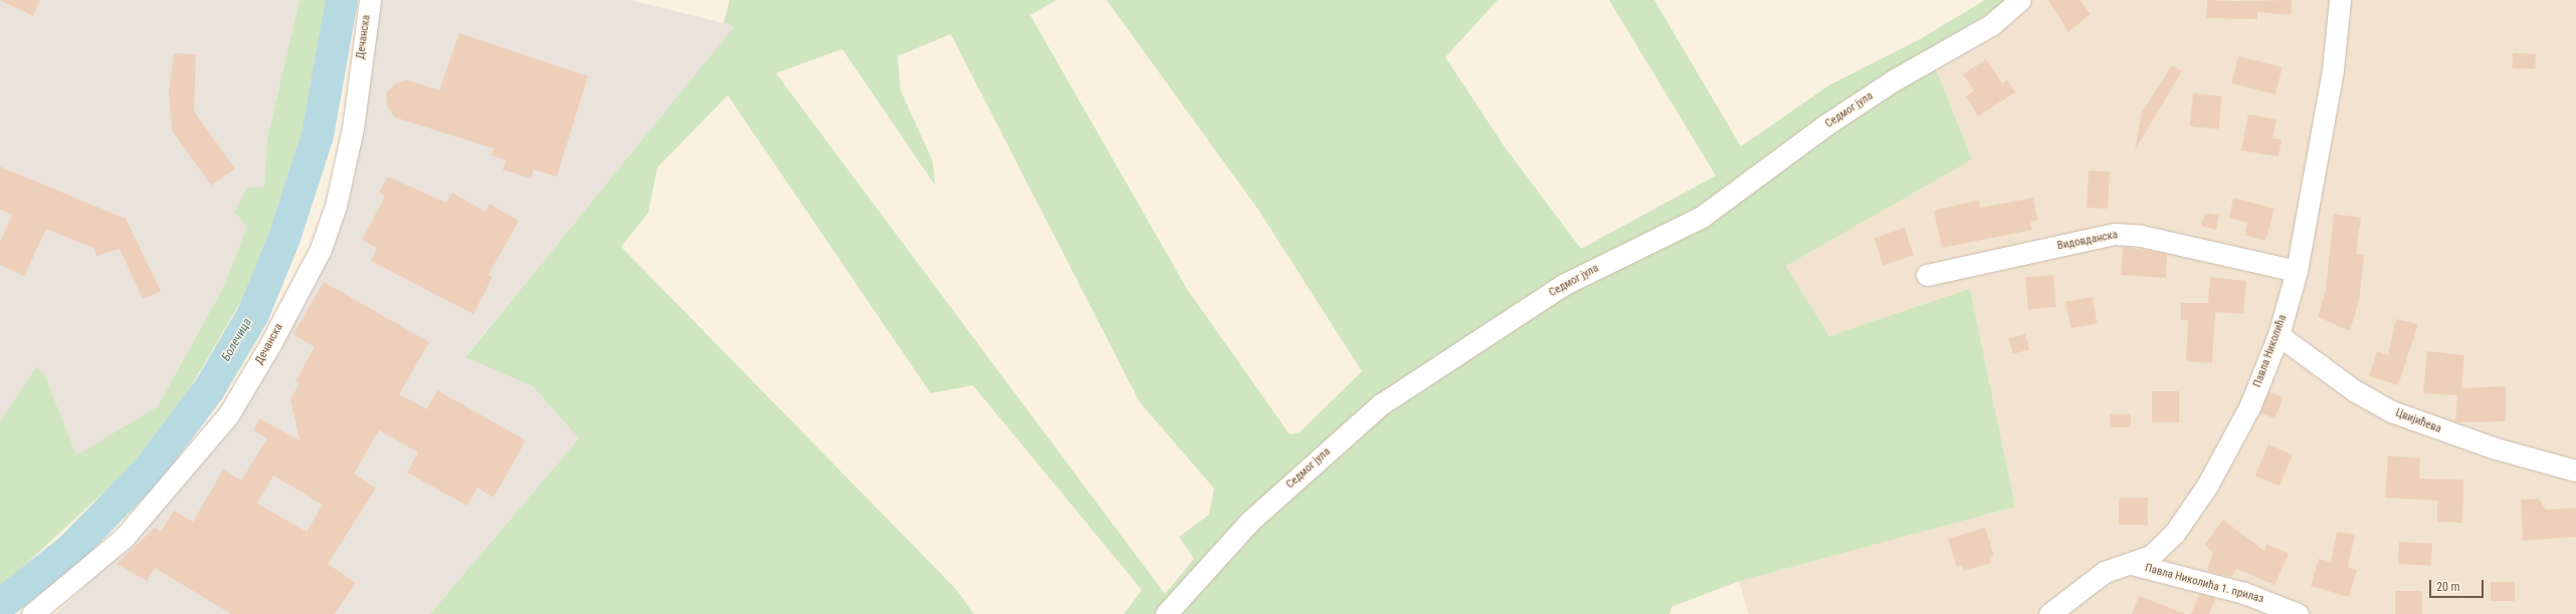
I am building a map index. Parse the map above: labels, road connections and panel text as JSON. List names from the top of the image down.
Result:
{
  "streets": {
    "street": [
      "Дечанска",
      "Седмог јула",
      "Видовданска",
      "Павла Николића",
      "Цвијићева",
      "Павла Николића 1. прилаз"
    ]
  },
  "crossings": [
    ["Видовданска", "Павла Николића"],
    ["Павла Николића", "Цвијићева"],
    ["Павла Николића", "Павла Николића 1. прилаз"]
  ],
  "water": ["Болечица"],
  "scale_bar": "20 m"
}
